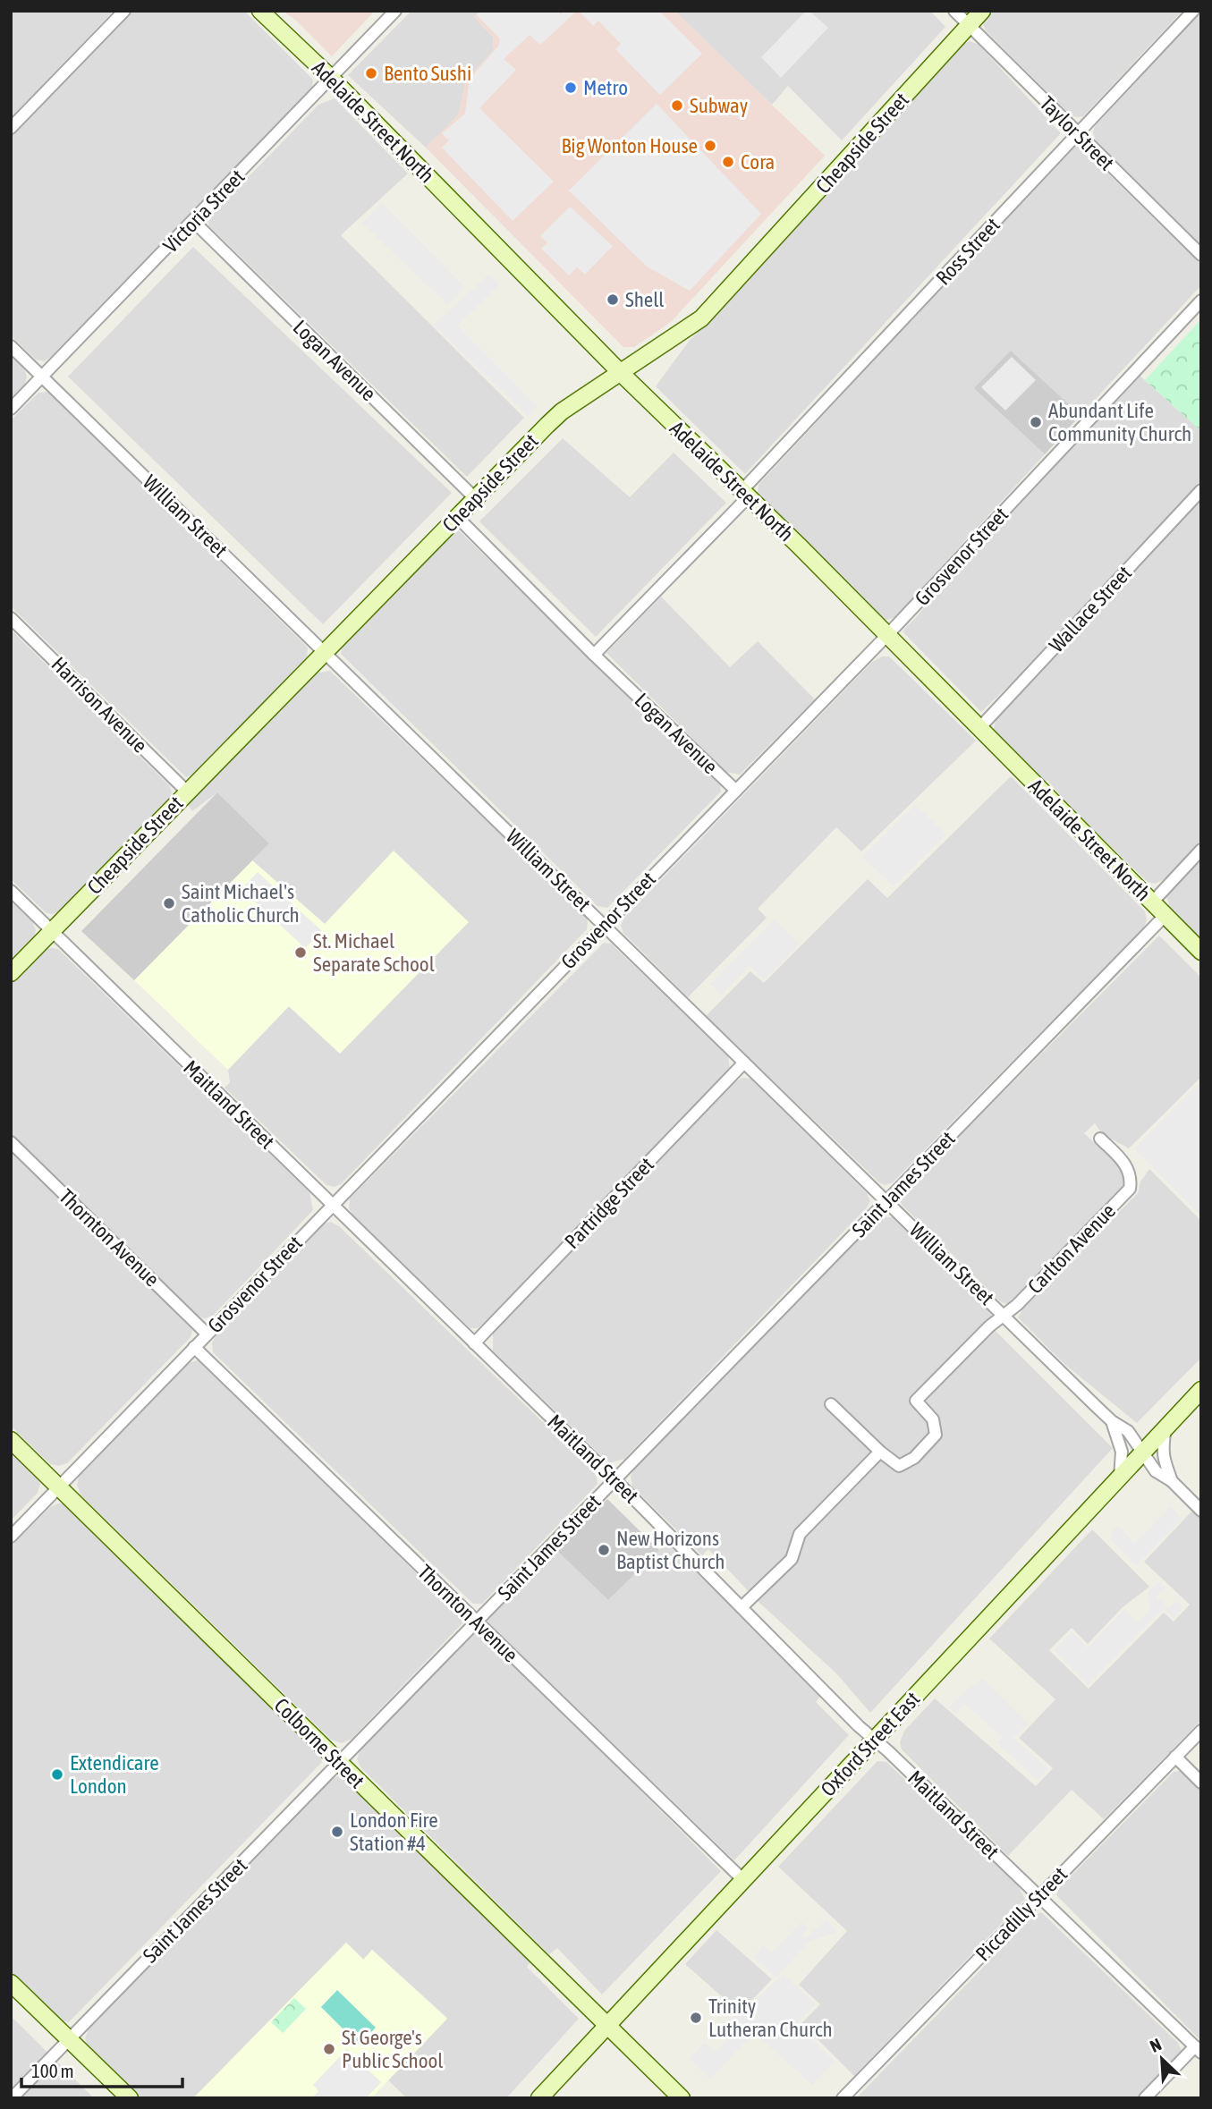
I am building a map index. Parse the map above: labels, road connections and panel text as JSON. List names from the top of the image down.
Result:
{
  "streets": {
    "street": [
      "Adelaide Street North",
      "Taylor Street",
      "Cheapside Street",
      "Victoria Street",
      "Ross Street",
      "Logan Avenue",
      "William Street",
      "Grosvenor Street",
      "Wallace Street",
      "Harrison Avenue",
      "Maitland Street",
      "Saint James Street",
      "Partridge Street",
      "Thornton Avenue",
      "Carlton Avenue",
      "Colborne Street",
      "Oxford Street East",
      "Piccadilly Street"
    ]
  },
  "crossings": [
    ["Adelaide Street North", "Cheapside Street"],
    ["Adelaide Street North", "Victoria Street"],
    ["Adelaide Street North", "Ross Street"],
    ["Adelaide Street North", "Grosvenor Street"],
    ["Adelaide Street North", "Wallace Street"],
    ["Adelaide Street North", "Saint James Street"],
    ["Taylor Street", "Cheapside Street"],
    ["Taylor Street", "Ross Street"],
    ["Cheapside Street", "Logan Avenue"],
    ["Cheapside Street", "William Street"],
    ["Cheapside Street", "Harrison Avenue"],
    ["Cheapside Street", "Maitland Street"],
    ["Victoria Street", "Logan Avenue"],
    ["Victoria Street", "William Street"],
    ["Ross Street", "Logan Avenue"],
    ["Logan Avenue", "Grosvenor Street"],
    ["William Street", "Grosvenor Street"],
    ["William Street", "Saint James Street"],
    ["William Street", "Partridge Street"],
    ["William Street", "Carlton Avenue"],
    ["William Street", "Oxford Street East"],
    ["Grosvenor Street", "Maitland Street"],
    ["Grosvenor Street", "Thornton Avenue"],
    ["Grosvenor Street", "Colborne Street"],
    ["Maitland Street", "Saint James Street"],
    ["Maitland Street", "Partridge Street"],
    ["Maitland Street", "Oxford Street East"],
    ["Maitland Street", "Piccadilly Street"],
    ["Saint James Street", "Thornton Avenue"],
    ["Saint James Street", "Colborne Street"],
    ["Thornton Avenue", "Oxford Street East"],
    ["Colborne Street", "Oxford Street East"]
  ],
  "places": [
    "Bento Sushi",
    "Metro",
    "Subway",
    "Big Wonton House",
    "Cora",
    "Shell",
    "Abundant Life Community Church",
    "Saint Michael's Catholic Church",
    "St. Michael Separate School",
    "New Horizons Baptist Church",
    "Extendicare London",
    "London Fire Station #4",
    "Trinity Lutheran Church",
    "St George's Public School"
  ],
  "scale_bar": "100 m",
  "north": "top left"
}
